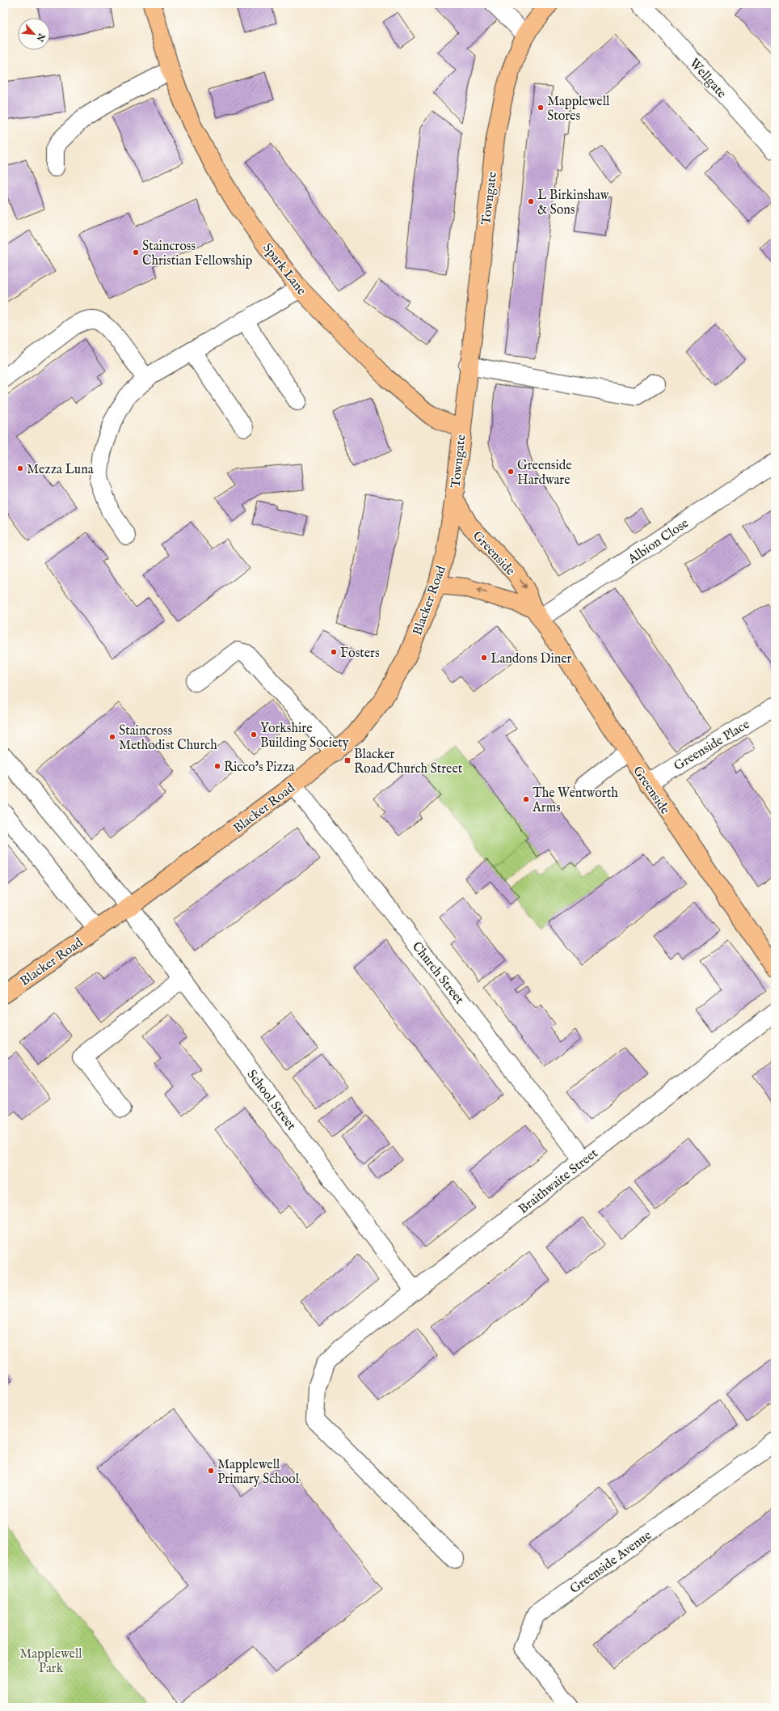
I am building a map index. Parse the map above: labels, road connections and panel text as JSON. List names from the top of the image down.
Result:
{
  "streets": {
    "main road": [
      "Towngate",
      "Spark Lane",
      "Greenside",
      "Blacker Road"
    ],
    "street": [
      "Wellgate",
      "Albion Close",
      "Greenside Place",
      "Church Street",
      "School Street",
      "Braithwaite Street",
      "Greenside Avenue"
    ]
  },
  "crossings": [
    ["Towngate", "Spark Lane"],
    ["Towngate", "Greenside"],
    ["Towngate", "Blacker Road"],
    ["Albion Close", "Greenside"],
    ["Greenside", "Blacker Road"],
    ["Greenside", "Greenside Place"],
    ["Blacker Road", "Church Street"],
    ["Blacker Road", "School Street"],
    ["Church Street", "Braithwaite Street"],
    ["School Street", "Braithwaite Street"]
  ],
  "parks": ["Mapplewell Park"],
  "places": {
    "other": [
      "Mapplewell Stores",
      "L Birkinshaw & Sons",
      "Staincross Christian Fellowship",
      "Mezza Luna",
      "Greenside Hardware",
      "Fosters",
      "Landons Diner",
      "Yorkshire Building Society",
      "Staincross Methodist Church",
      "Ricco's Pizza",
      "The Wentworth Arms",
      "Mapplewell Primary School"
    ],
    "transit": ["Blacker Road/Church Street"]
  },
  "north": "bottom right"
}
